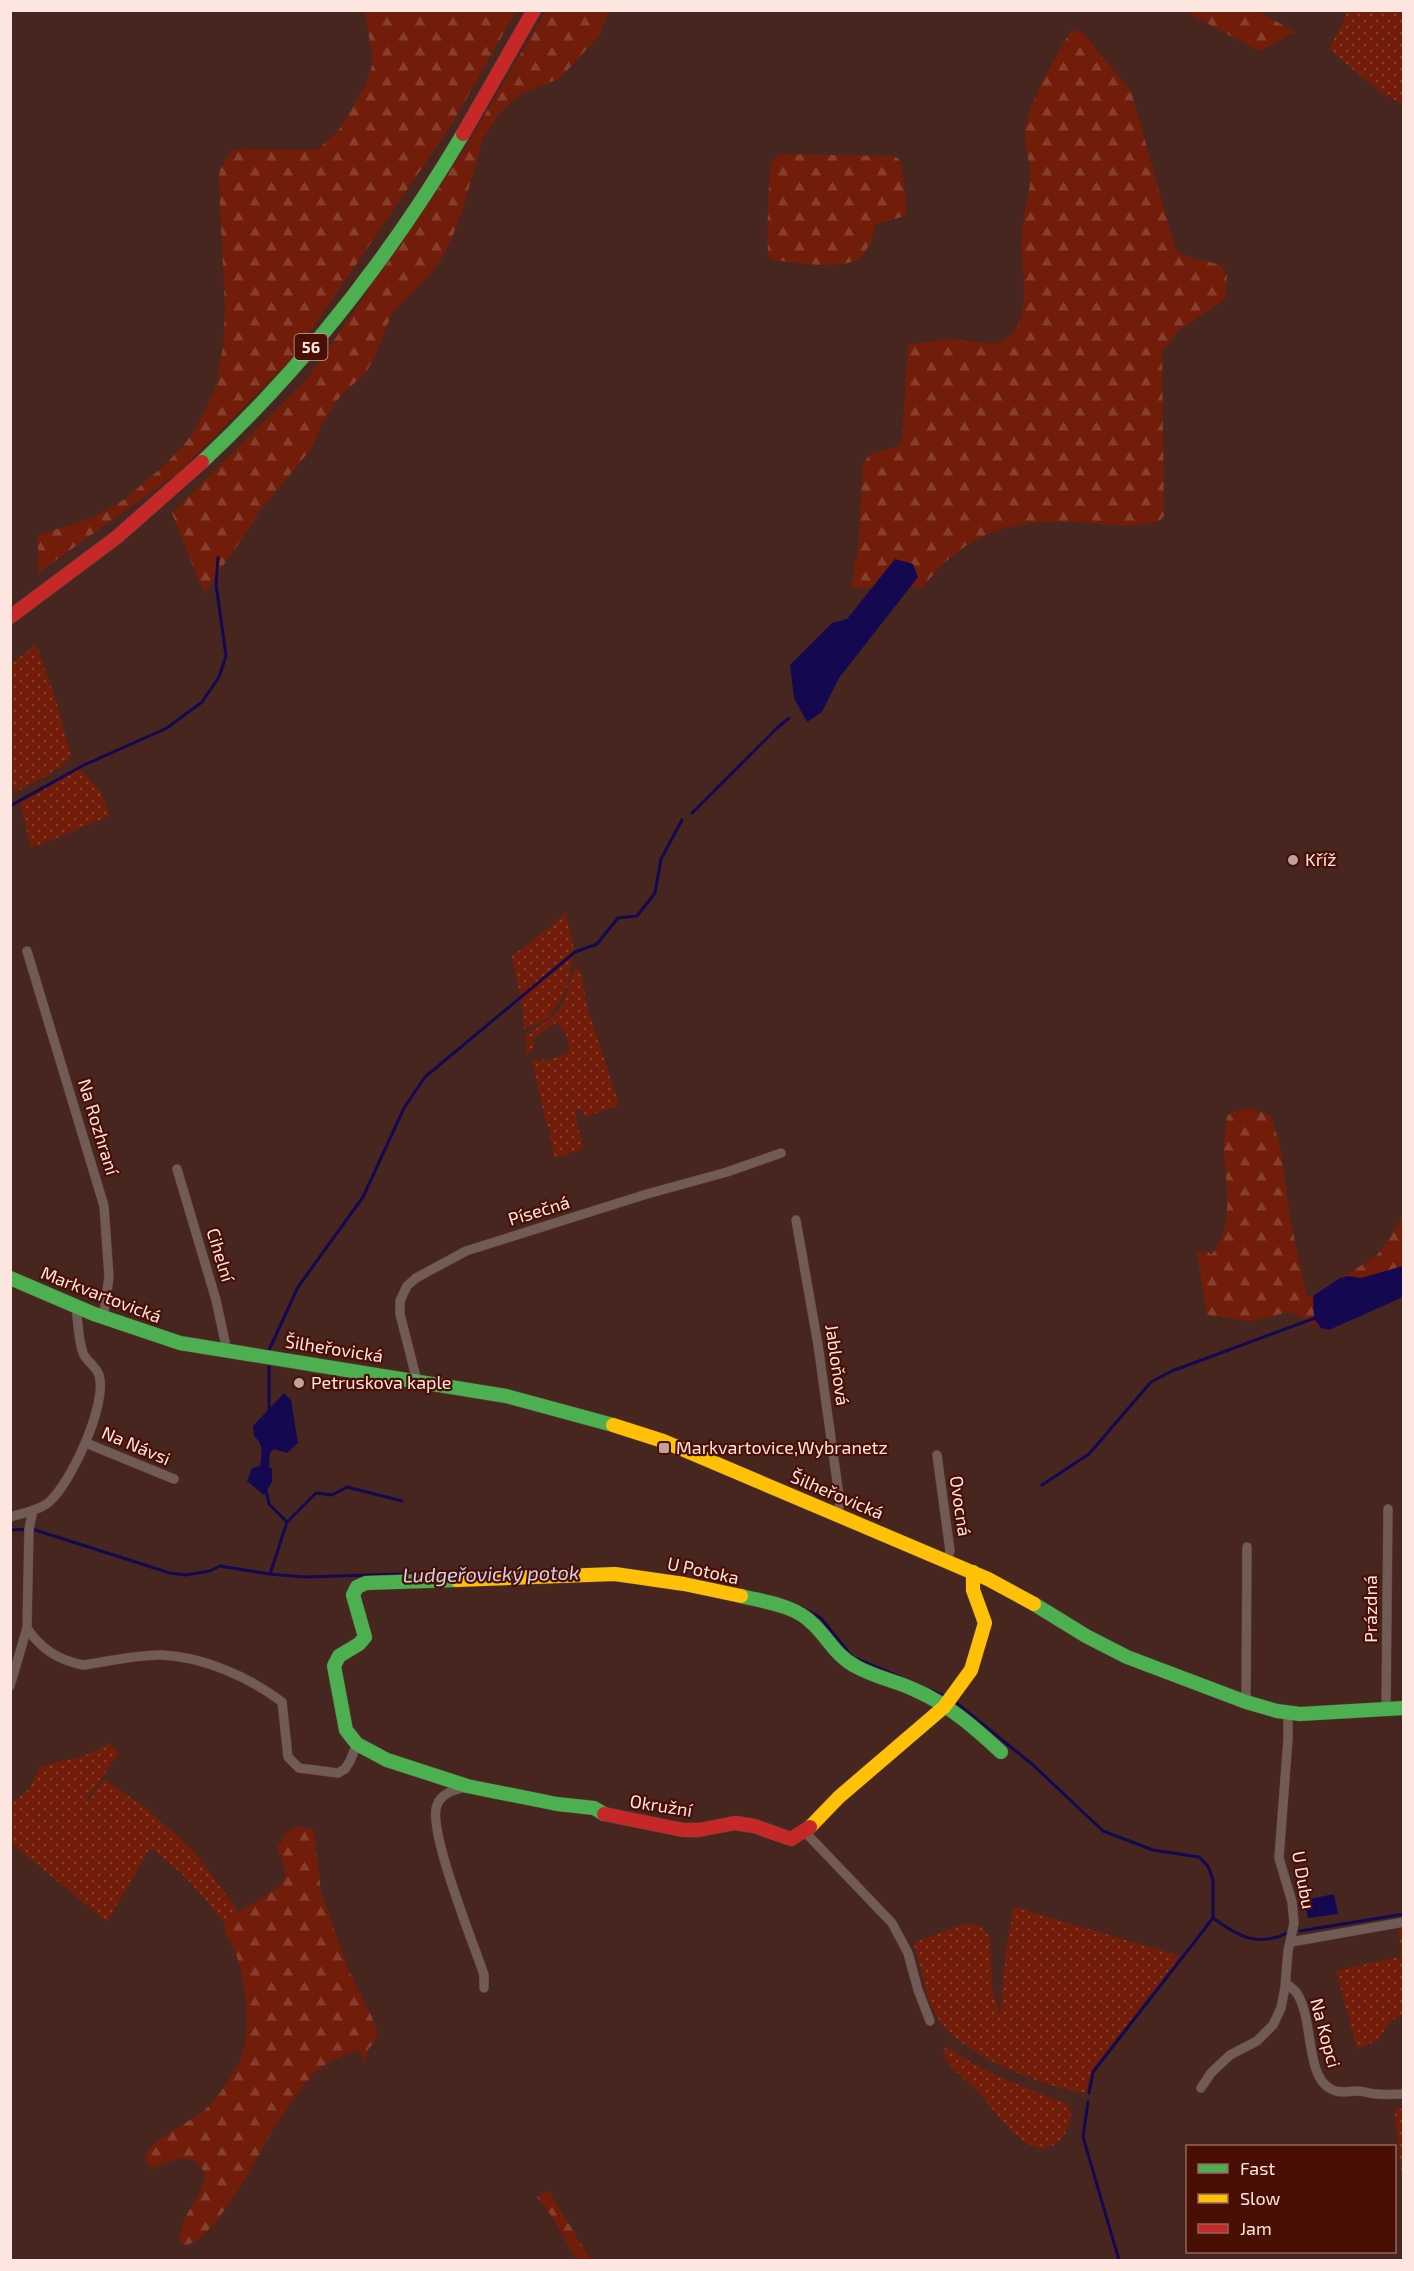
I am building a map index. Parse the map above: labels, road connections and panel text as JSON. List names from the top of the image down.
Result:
{
  "streets": {
    "street": [
      "56",
      "Na Rozhraní",
      "Písečná",
      "Cihelní",
      "Markvartovická",
      "Šilheřovická",
      "Jabloňová",
      "Na Návsi",
      "Ovocná",
      "U Potoka",
      "Prázdná",
      "Okružní",
      "U Dubu",
      "Na Kopci"
    ]
  },
  "crossings": [
    ["Na Rozhraní", "Markvartovická"],
    ["Písečná", "Šilheřovická"],
    ["Cihelní", "Šilheřovická"],
    ["Markvartovická", "Šilheřovická"],
    ["Markvartovická", "Na Návsi"],
    ["Šilheřovická", "Jabloňová"],
    ["Šilheřovická", "Ovocná"],
    ["Šilheřovická", "Prázdná"],
    ["Šilheřovická", "U Dubu"],
    ["U Potoka", "Okružní"],
    ["U Dubu", "Na Kopci"]
  ],
  "water": ["Ludgeřovický potok"],
  "places": {
    "other": ["Kříž", "Petruskova kaple"],
    "transit": ["Markvartovice,Wybranetz"]
  },
  "legend": ["Fast", "Slow", "Jam"]
}
